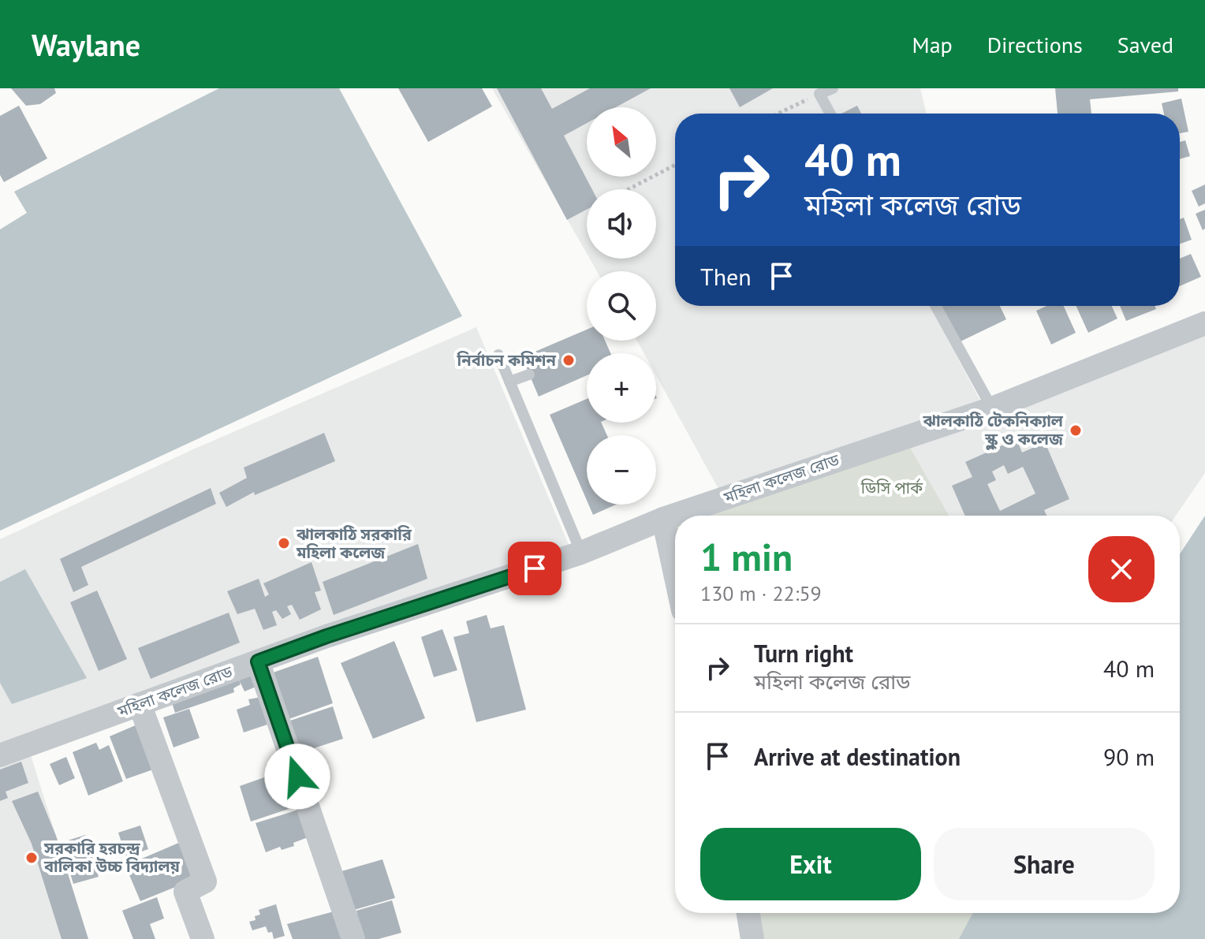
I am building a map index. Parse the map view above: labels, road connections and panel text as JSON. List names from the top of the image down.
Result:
{
  "streets": {
    "street": ["মহিলা কলেজ রোড"]
  },
  "parks": ["ডিসি পার্ক"],
  "places": [
    "নির্বাচন কমিশন",
    "ঝালকাঠি টেকনিক্যাল স্কুল ও কলেজ",
    "ঝালকাঠি সরকারি মহিলা কলেজ",
    "সরকারি হরচন্দ্র বালিকা উচ্চ বিদ্যালয়"
  ],
  "north": "top left",
  "page": {
    "header": "Waylane",
    "nav": ["Map", "Directions", "Saved"],
    "map_buttons": ["+", "−"],
    "turn": ["40 m", "মহিলা কলেজ রোড"],
    "then": "Then",
    "heading": ["1 min", "130 m · 22:59"],
    "list": [
      {
        "name": "Turn right",
        "note": "মহিলা কলেজ রোড",
        "value": "40 m"
      },
      {
        "name": "Arrive at destination",
        "value": "90 m"
      }
    ],
    "buttons": ["Exit", "Share"]
  }
}
